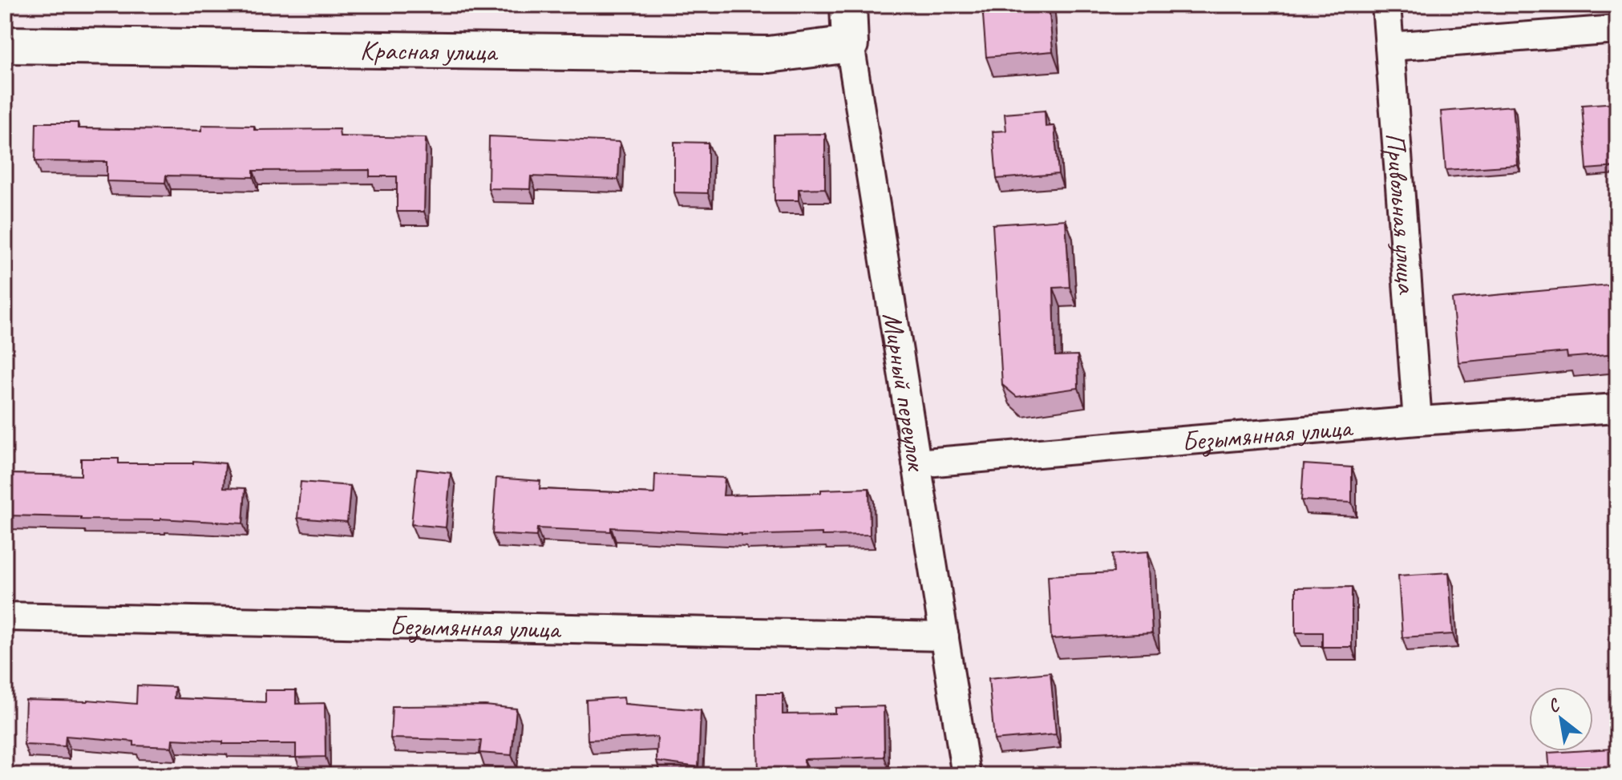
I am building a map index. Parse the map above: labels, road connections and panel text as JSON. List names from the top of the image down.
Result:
{
  "streets": {
    "street": [
      "Красная улица",
      "Привольная улица",
      "Мирный переулок",
      "Безымянная улица"
    ]
  },
  "crossings": [
    ["Красная улица", "Мирный переулок"],
    ["Привольная улица", "Безымянная улица"],
    ["Мирный переулок", "Безымянная улица"]
  ],
  "north": "top left"
}
